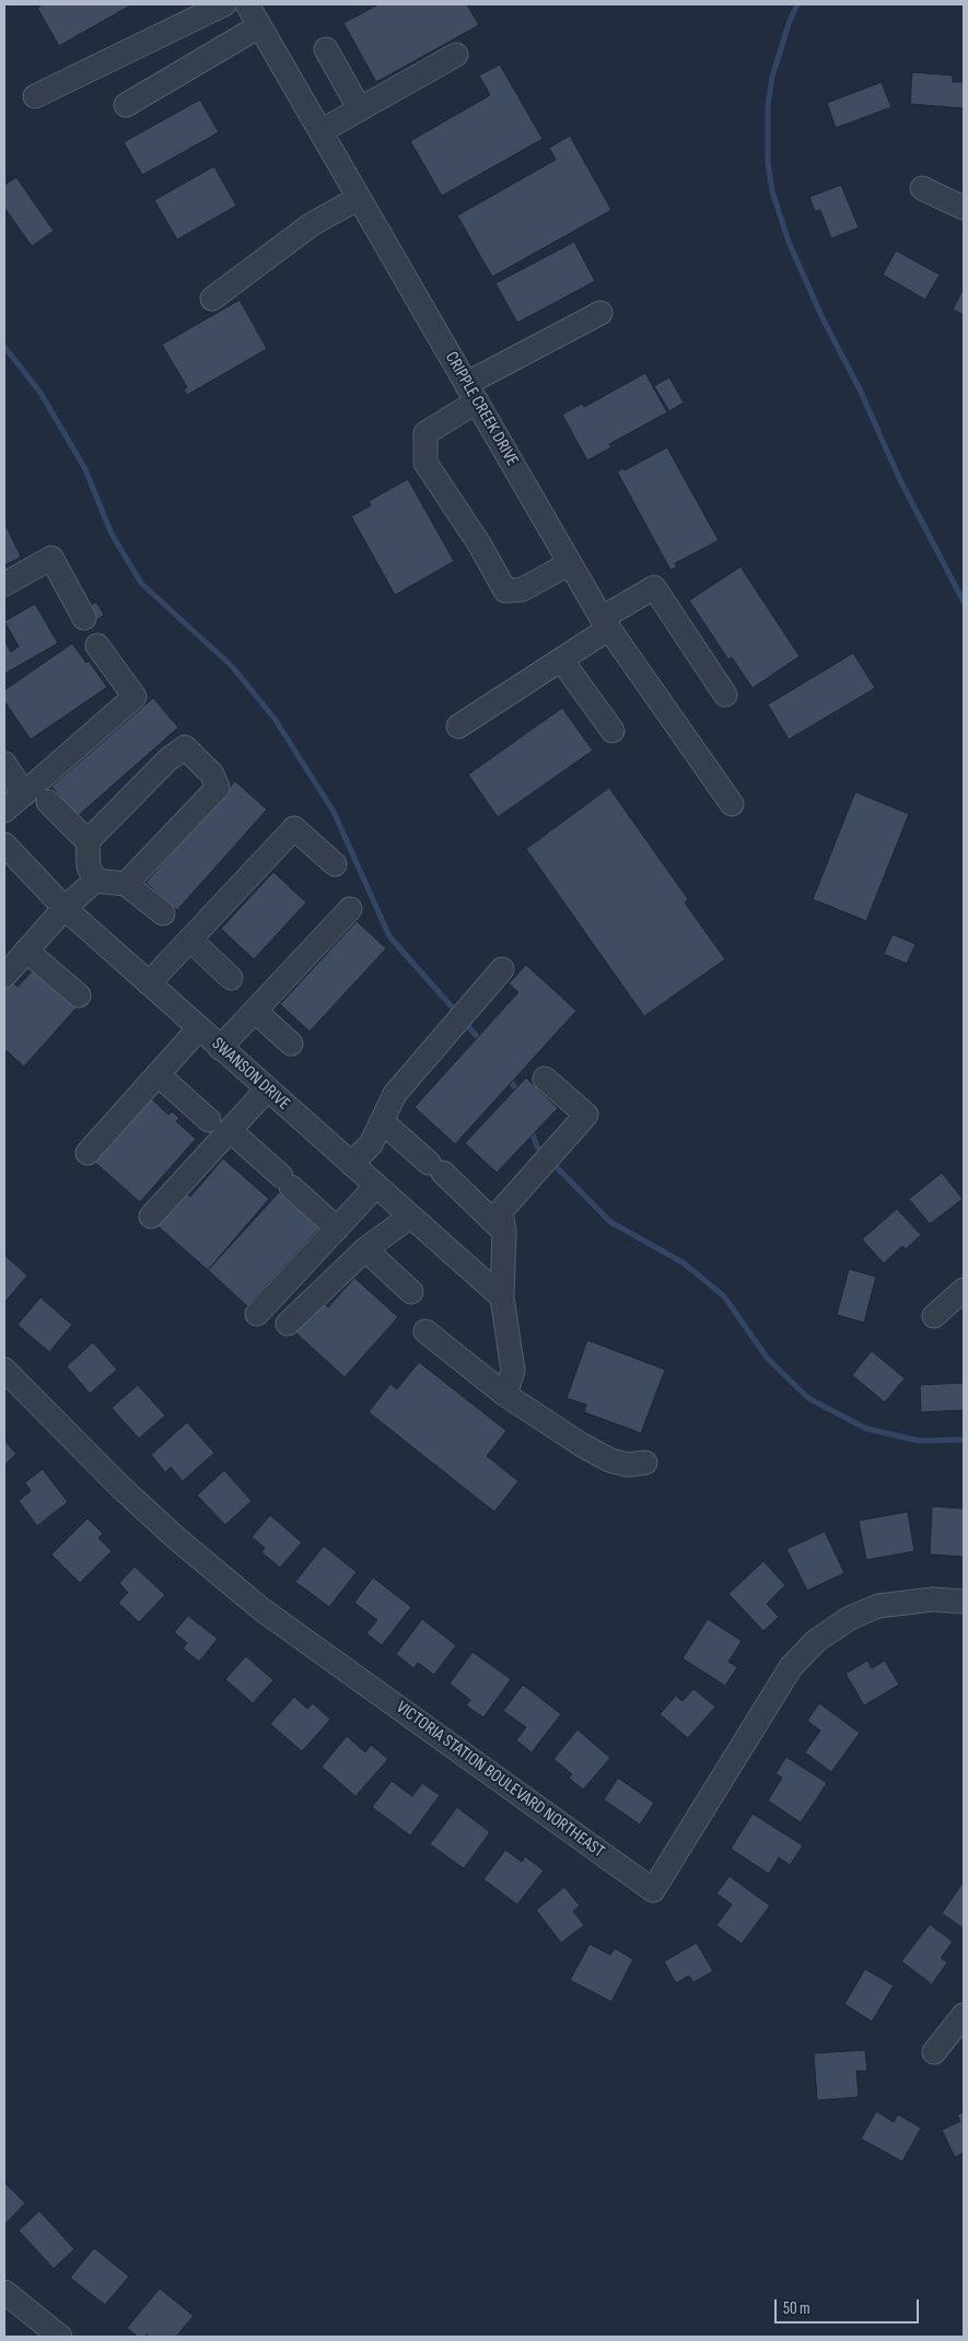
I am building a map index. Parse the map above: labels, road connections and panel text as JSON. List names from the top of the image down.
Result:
{
  "streets": {
    "street": ["CRIPPLE CREEK DRIVE", "SWANSON DRIVE", "VICTORIA STATION BOULEVARD NORTHEAST"]
  },
  "scale_bar": "50 m"
}
